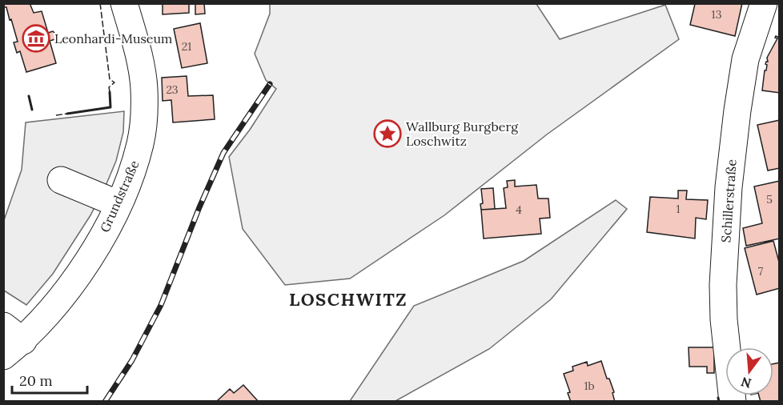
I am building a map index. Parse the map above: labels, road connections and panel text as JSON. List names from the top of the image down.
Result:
{
  "streets": {
    "street": ["Grundstraße", "Schillerstraße"]
  },
  "districts": ["LOSCHWITZ"],
  "places": {
    "museum": ["Leonhardi-Museum"],
    "place": ["Wallburg Burgberg Loschwitz"]
  },
  "house_numbers": [
    "13",
    "21",
    "23",
    "5",
    "1",
    "4",
    "7",
    "1b"
  ],
  "scale_bar": "20 m",
  "north": "bottom"
}
